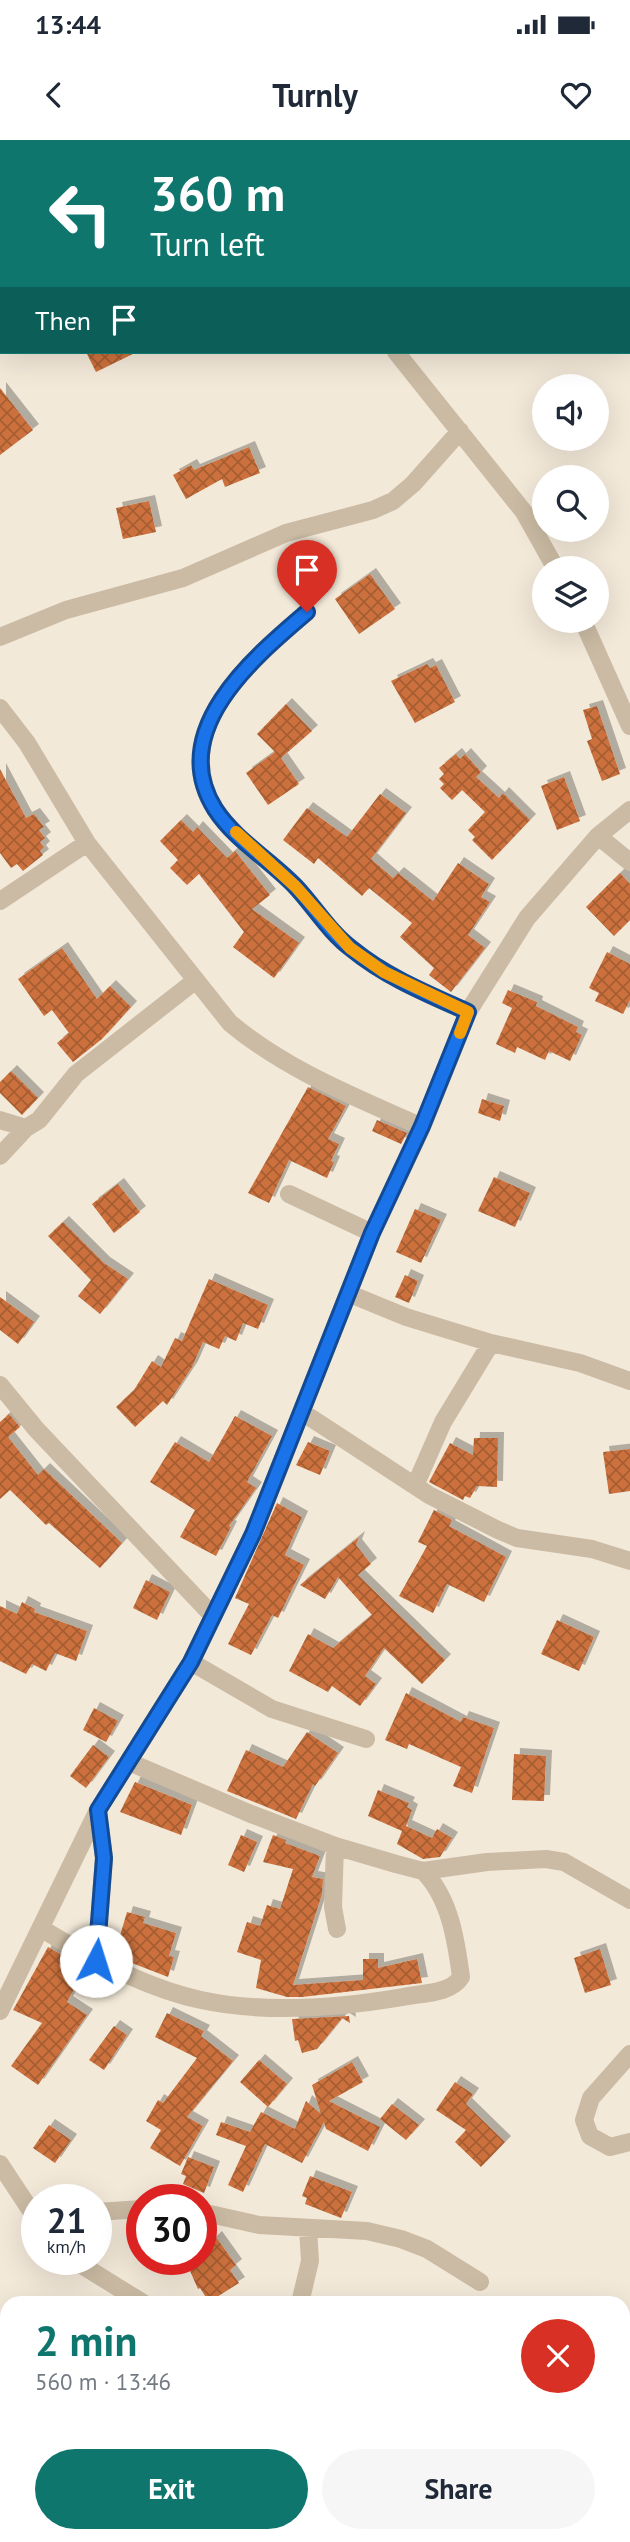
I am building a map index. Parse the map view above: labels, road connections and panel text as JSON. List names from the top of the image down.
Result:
{
  "page": {
    "status": "13:44",
    "header": "Turnly",
    "turn": ["360 m", "Turn left"],
    "then": "Then",
    "speed": "21 km/h",
    "limit": "30",
    "heading": ["2 min", "560 m · 13:46"],
    "buttons": ["Exit", "Share"]
  }
}
